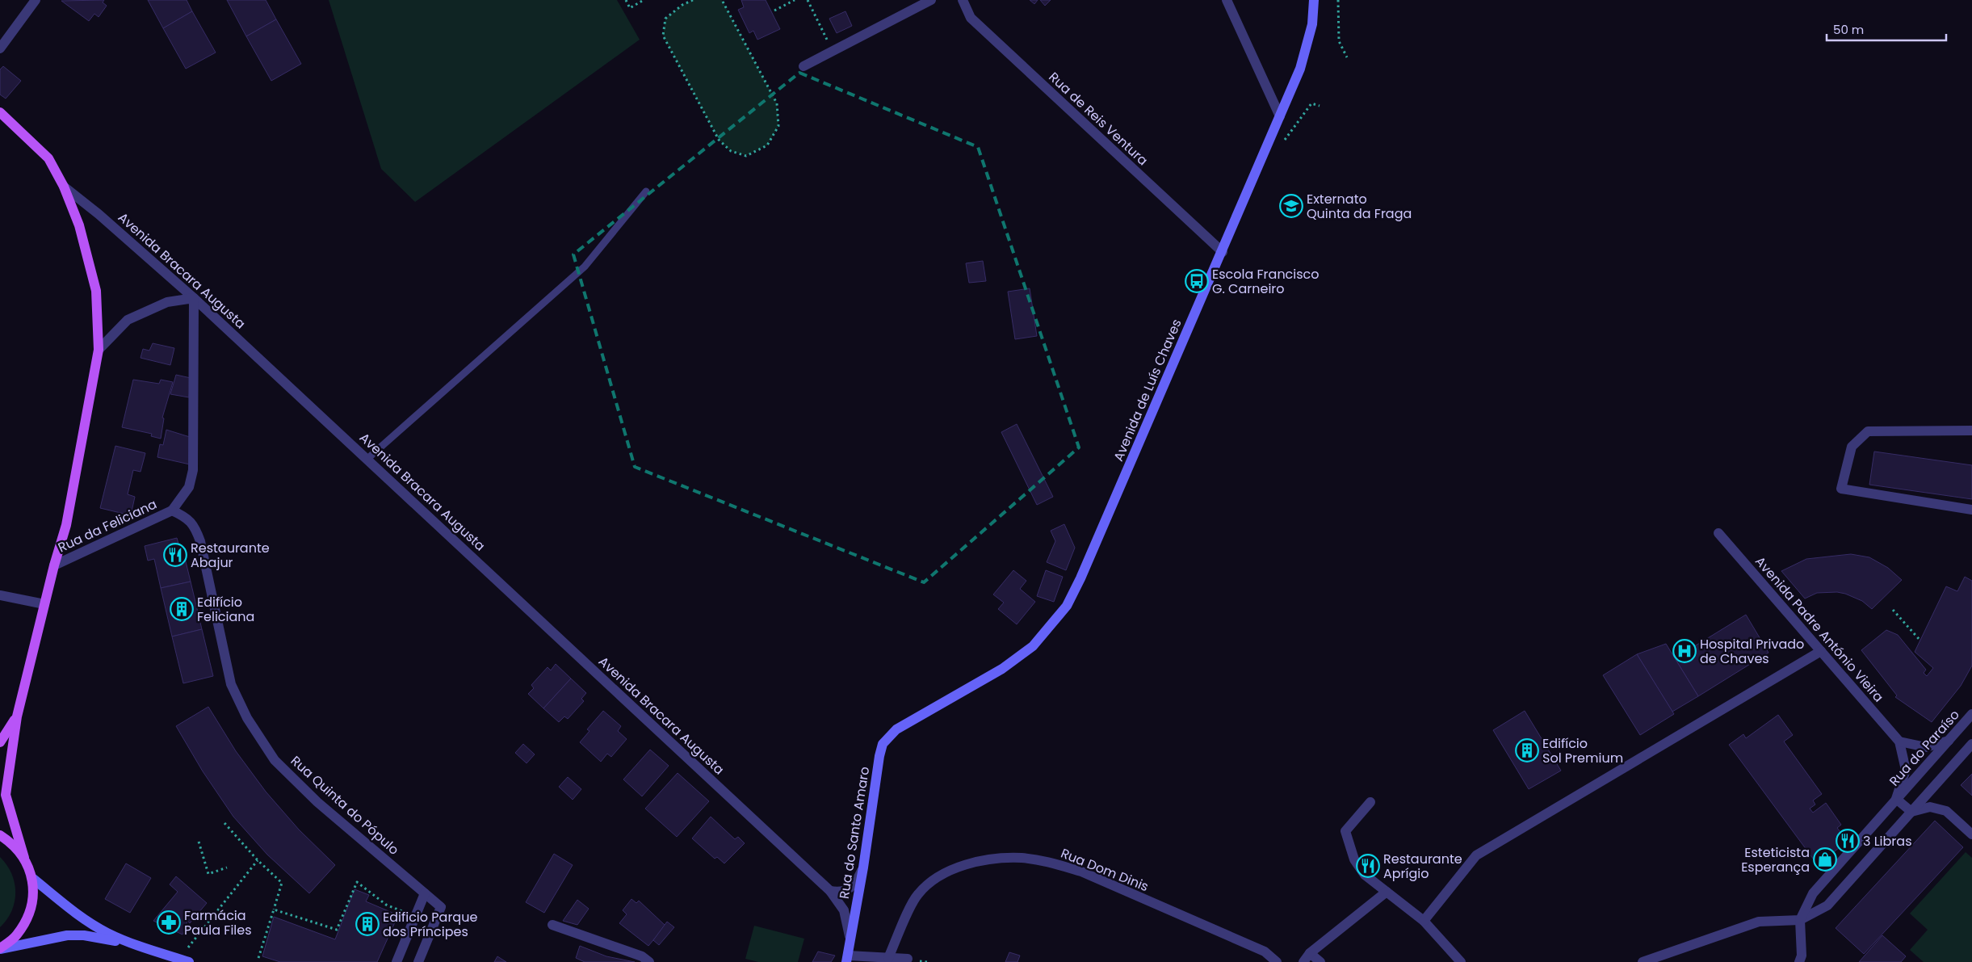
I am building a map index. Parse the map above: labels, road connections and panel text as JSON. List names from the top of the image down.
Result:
{
  "streets": {
    "main road": ["Avenida Bracara Augusta", "Avenida de Luís Chaves", "Rua do Santo Amaro"],
    "street": [
      "Rua de Reis Ventura",
      "Rua da Feliciana",
      "Avenida Padre António Vieira",
      "Rua do Paraíso",
      "Rua Quinta do Pópulo",
      "Rua Dom Dinis"
    ]
  },
  "crossings": [
    ["Rua de Reis Ventura", "Avenida de Luís Chaves"],
    ["Avenida Bracara Augusta", "Rua do Santo Amaro"],
    ["Avenida de Luís Chaves", "Rua do Santo Amaro"],
    ["Rua da Feliciana", "Rua Quinta do Pópulo"]
  ],
  "places": {
    "school or university": ["Externato Quinta da Fraga"],
    "bus stop": ["Escola Francisco G. Carneiro"],
    "restaurant": ["Restaurante Abajur", "3 Libras", "Restaurante Aprígio"],
    "building": ["Edifício Feliciana", "Edifício Sol Premium", "Edificio Parque dos Príncipes"],
    "hospital": ["Hospital Privado de Chaves"],
    "shop": ["Esteticista Esperança"],
    "pharmacy": ["Farmácia Paula Files"]
  },
  "scale_bar": "50 m"
}
